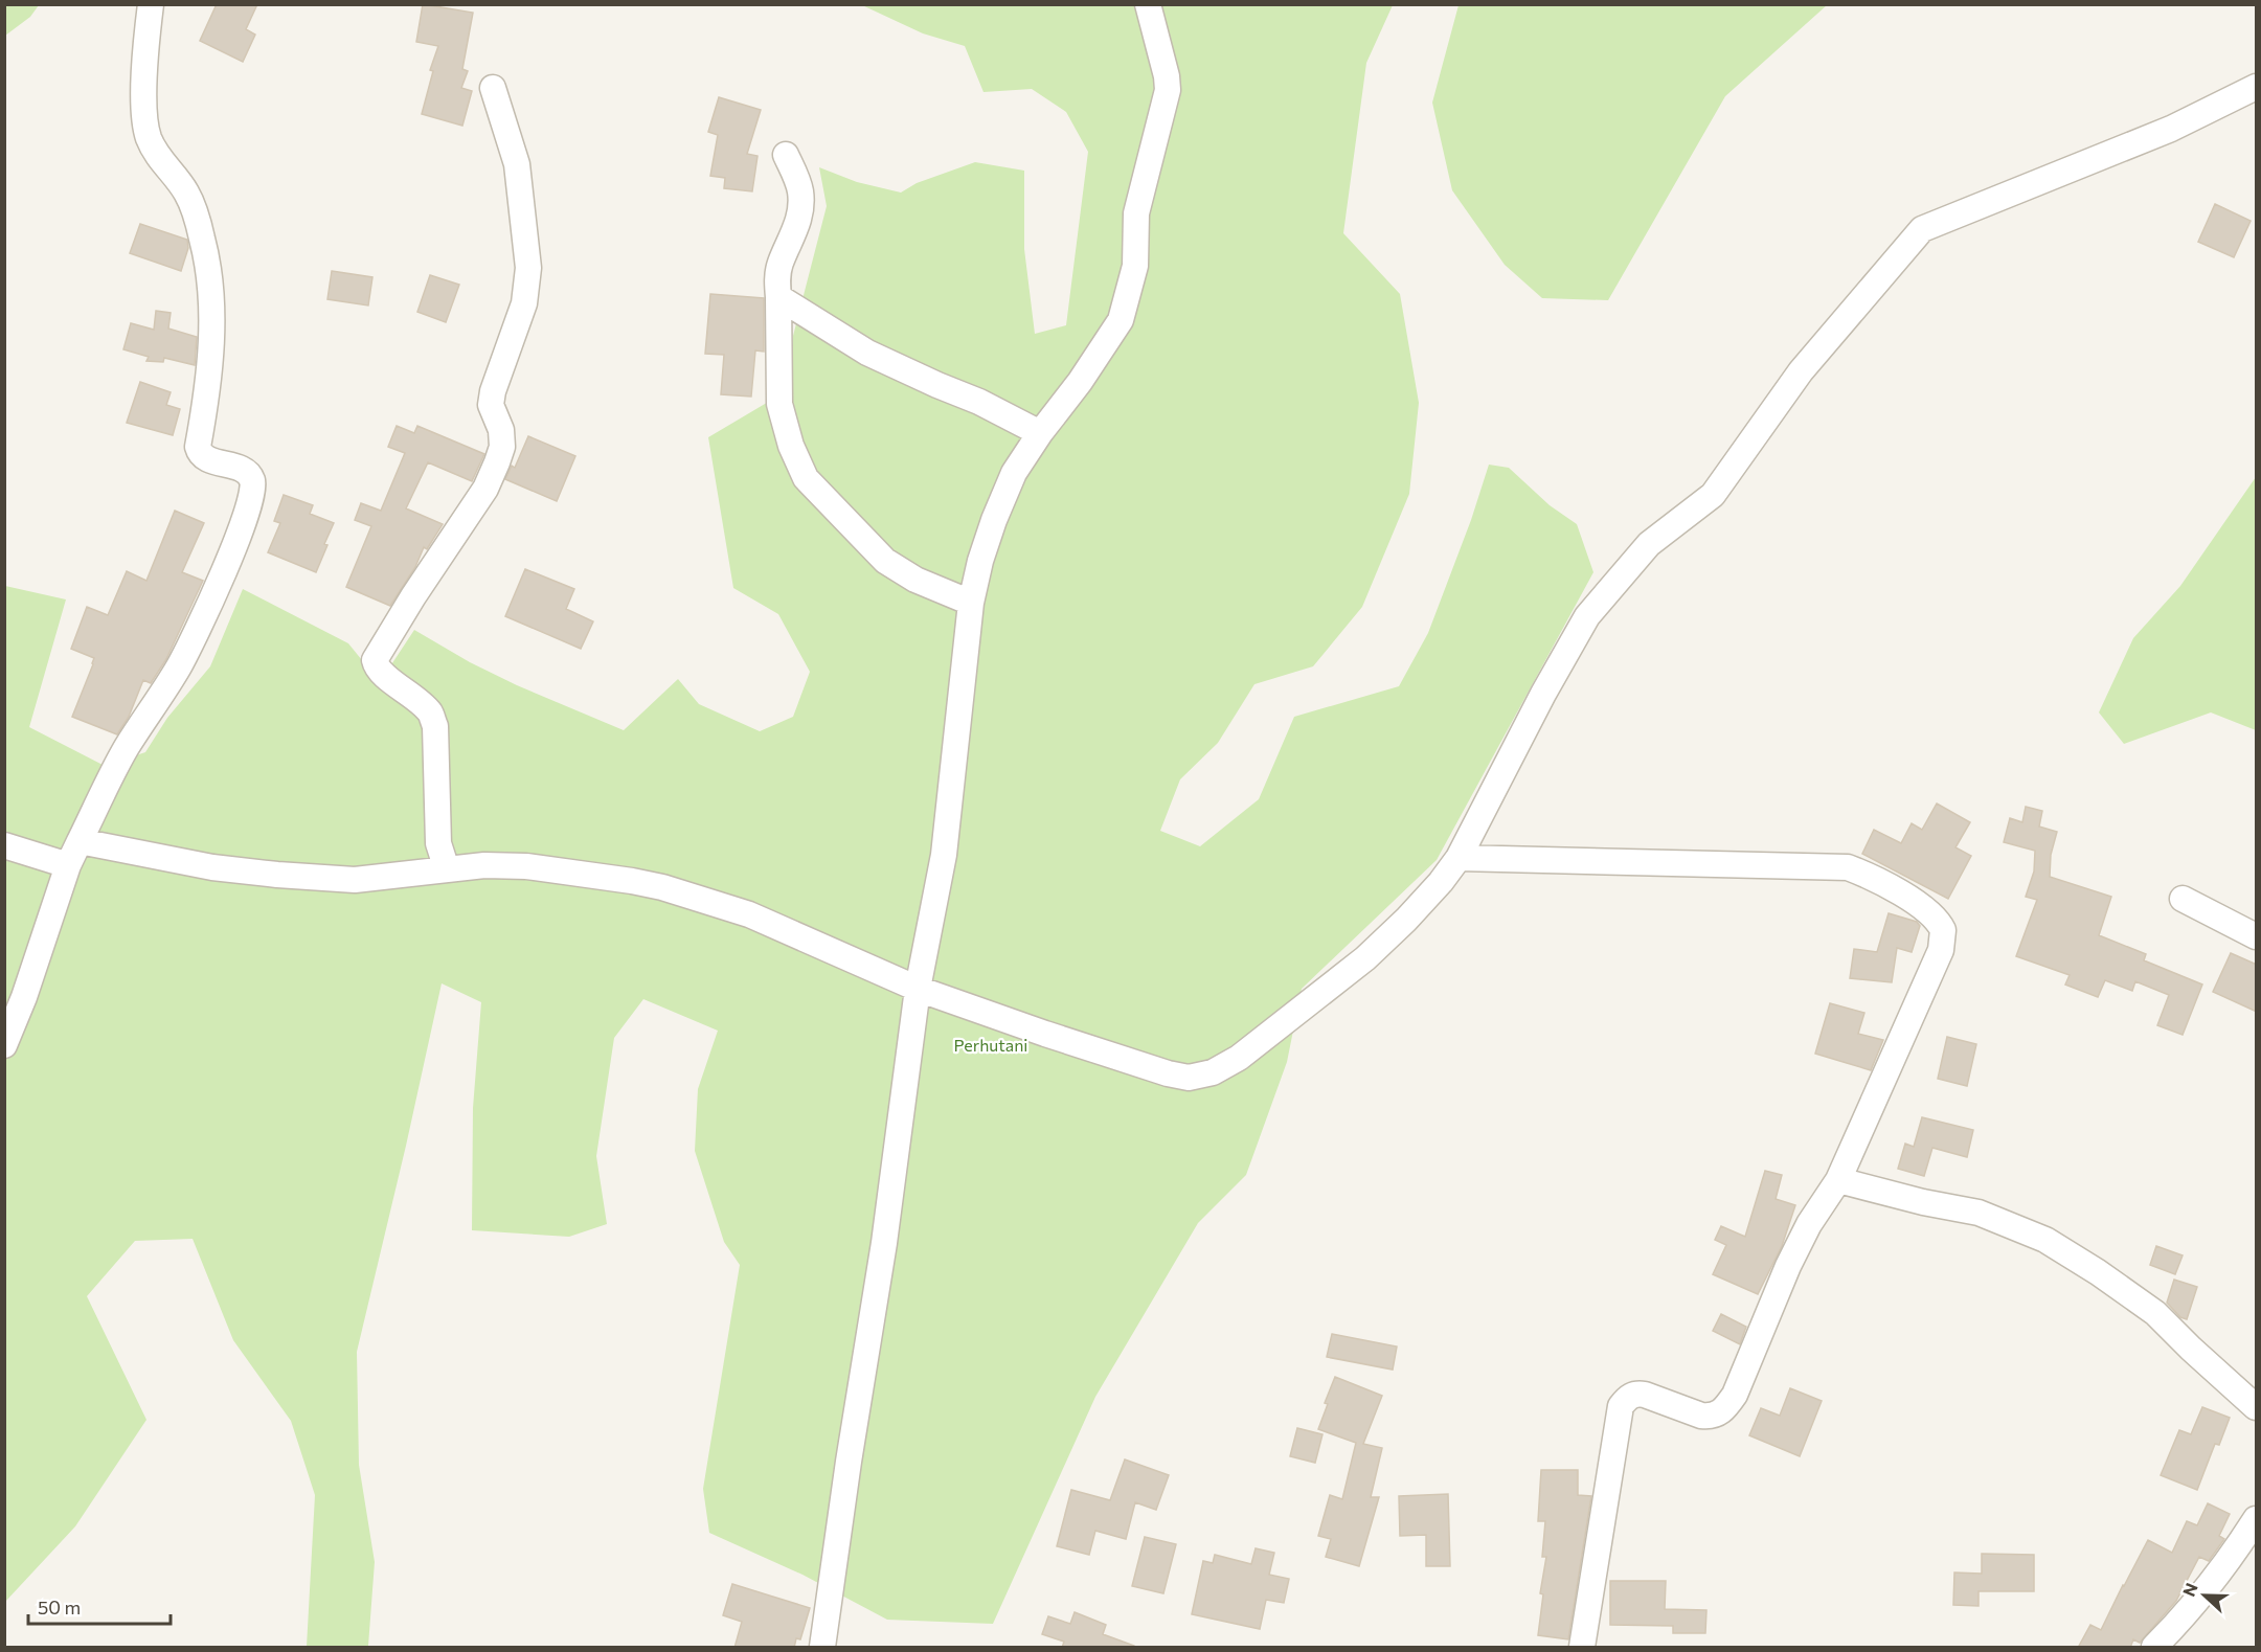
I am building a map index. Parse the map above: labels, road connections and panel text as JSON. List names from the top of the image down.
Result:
{
  "parks": ["Perhutani"],
  "scale_bar": "50 m",
  "north": "left"
}
